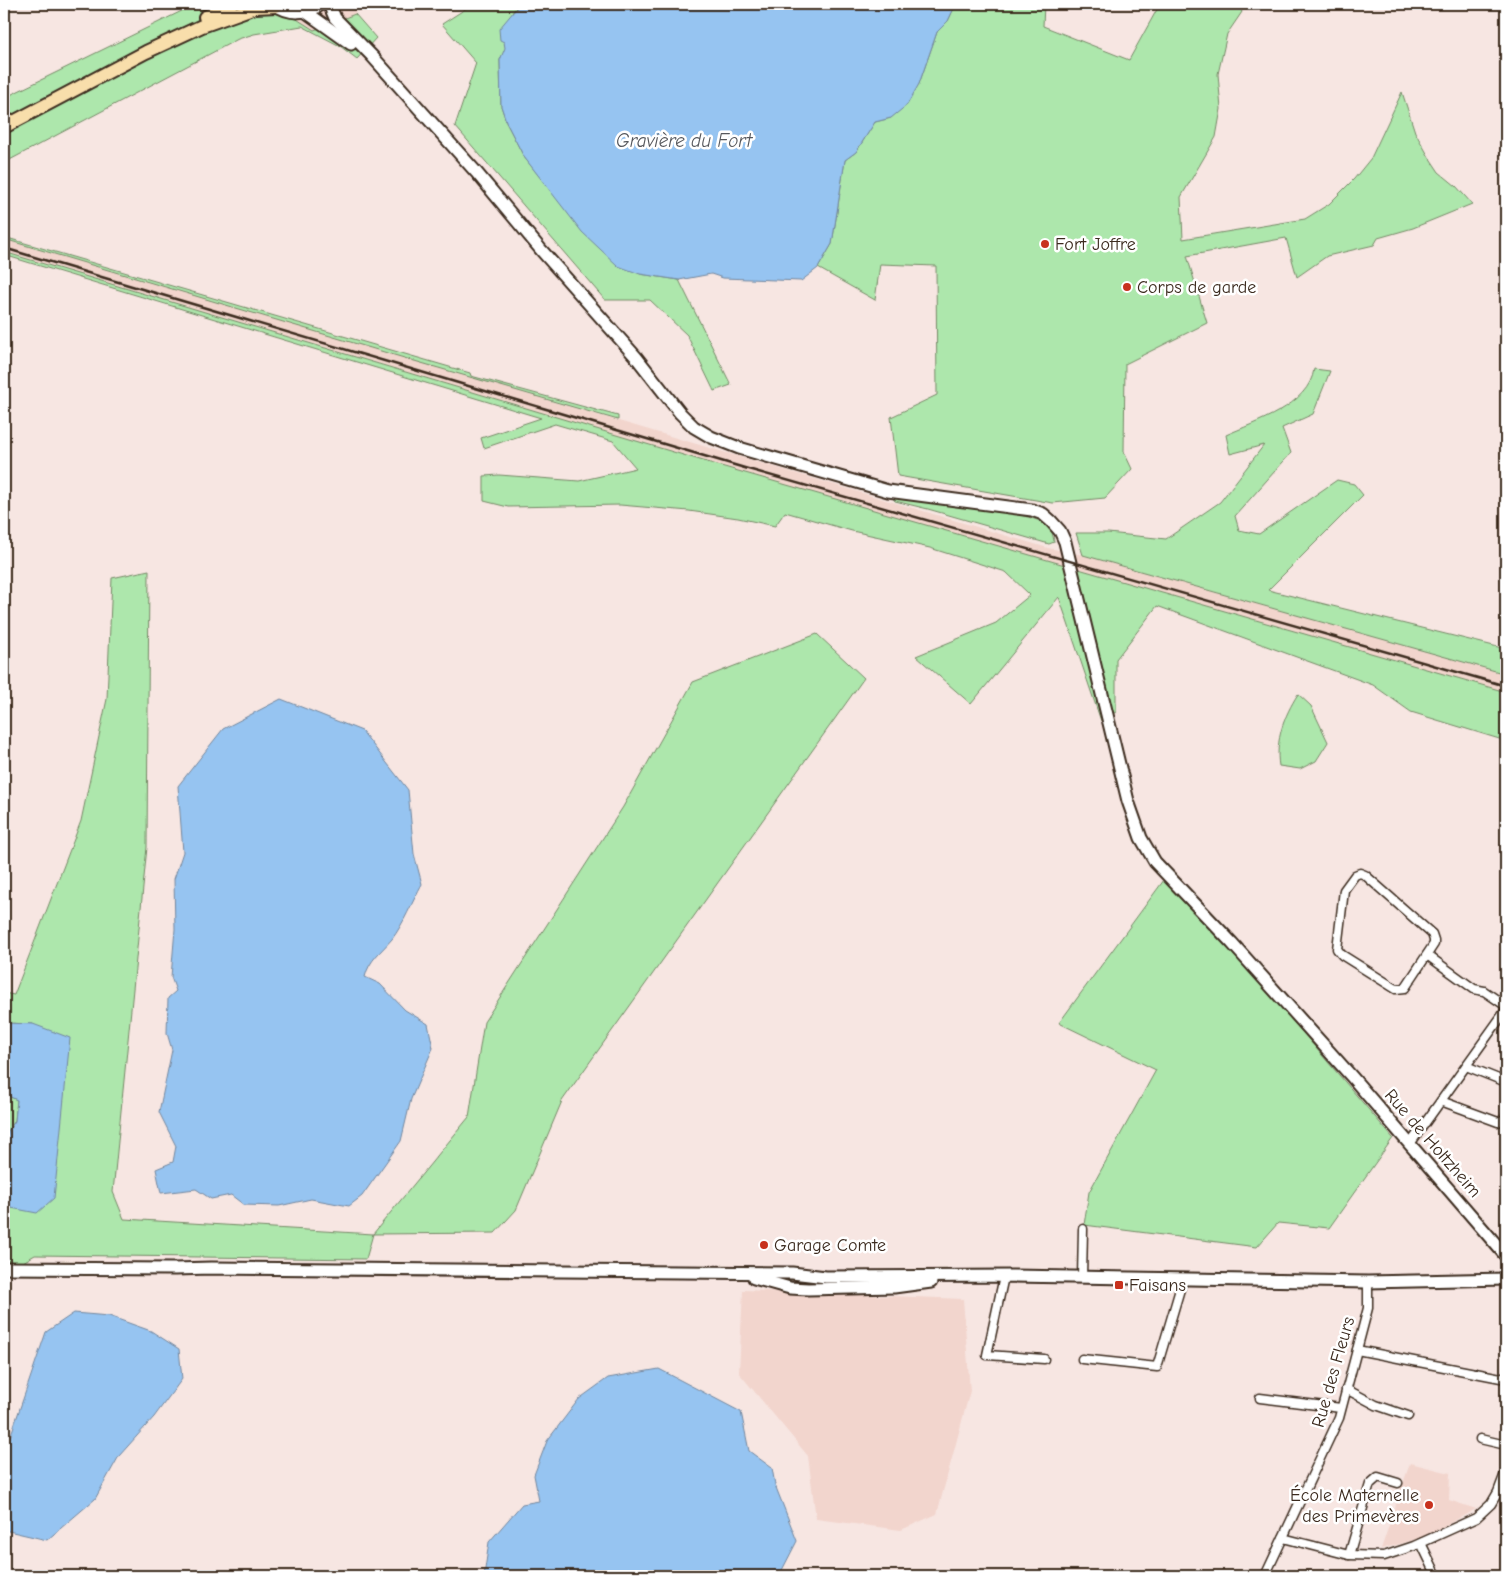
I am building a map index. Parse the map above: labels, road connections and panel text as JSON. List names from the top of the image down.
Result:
{
  "streets": {
    "main road": ["Rue de Holtzheim"],
    "street": ["Rue des Fleurs"]
  },
  "water": ["Gravière du Fort"],
  "places": {
    "other": [
      "Fort Joffre",
      "Corps de garde",
      "Garage Comte",
      "École Maternelle des Primevères"
    ],
    "transit": ["Faisans"]
  }
}
